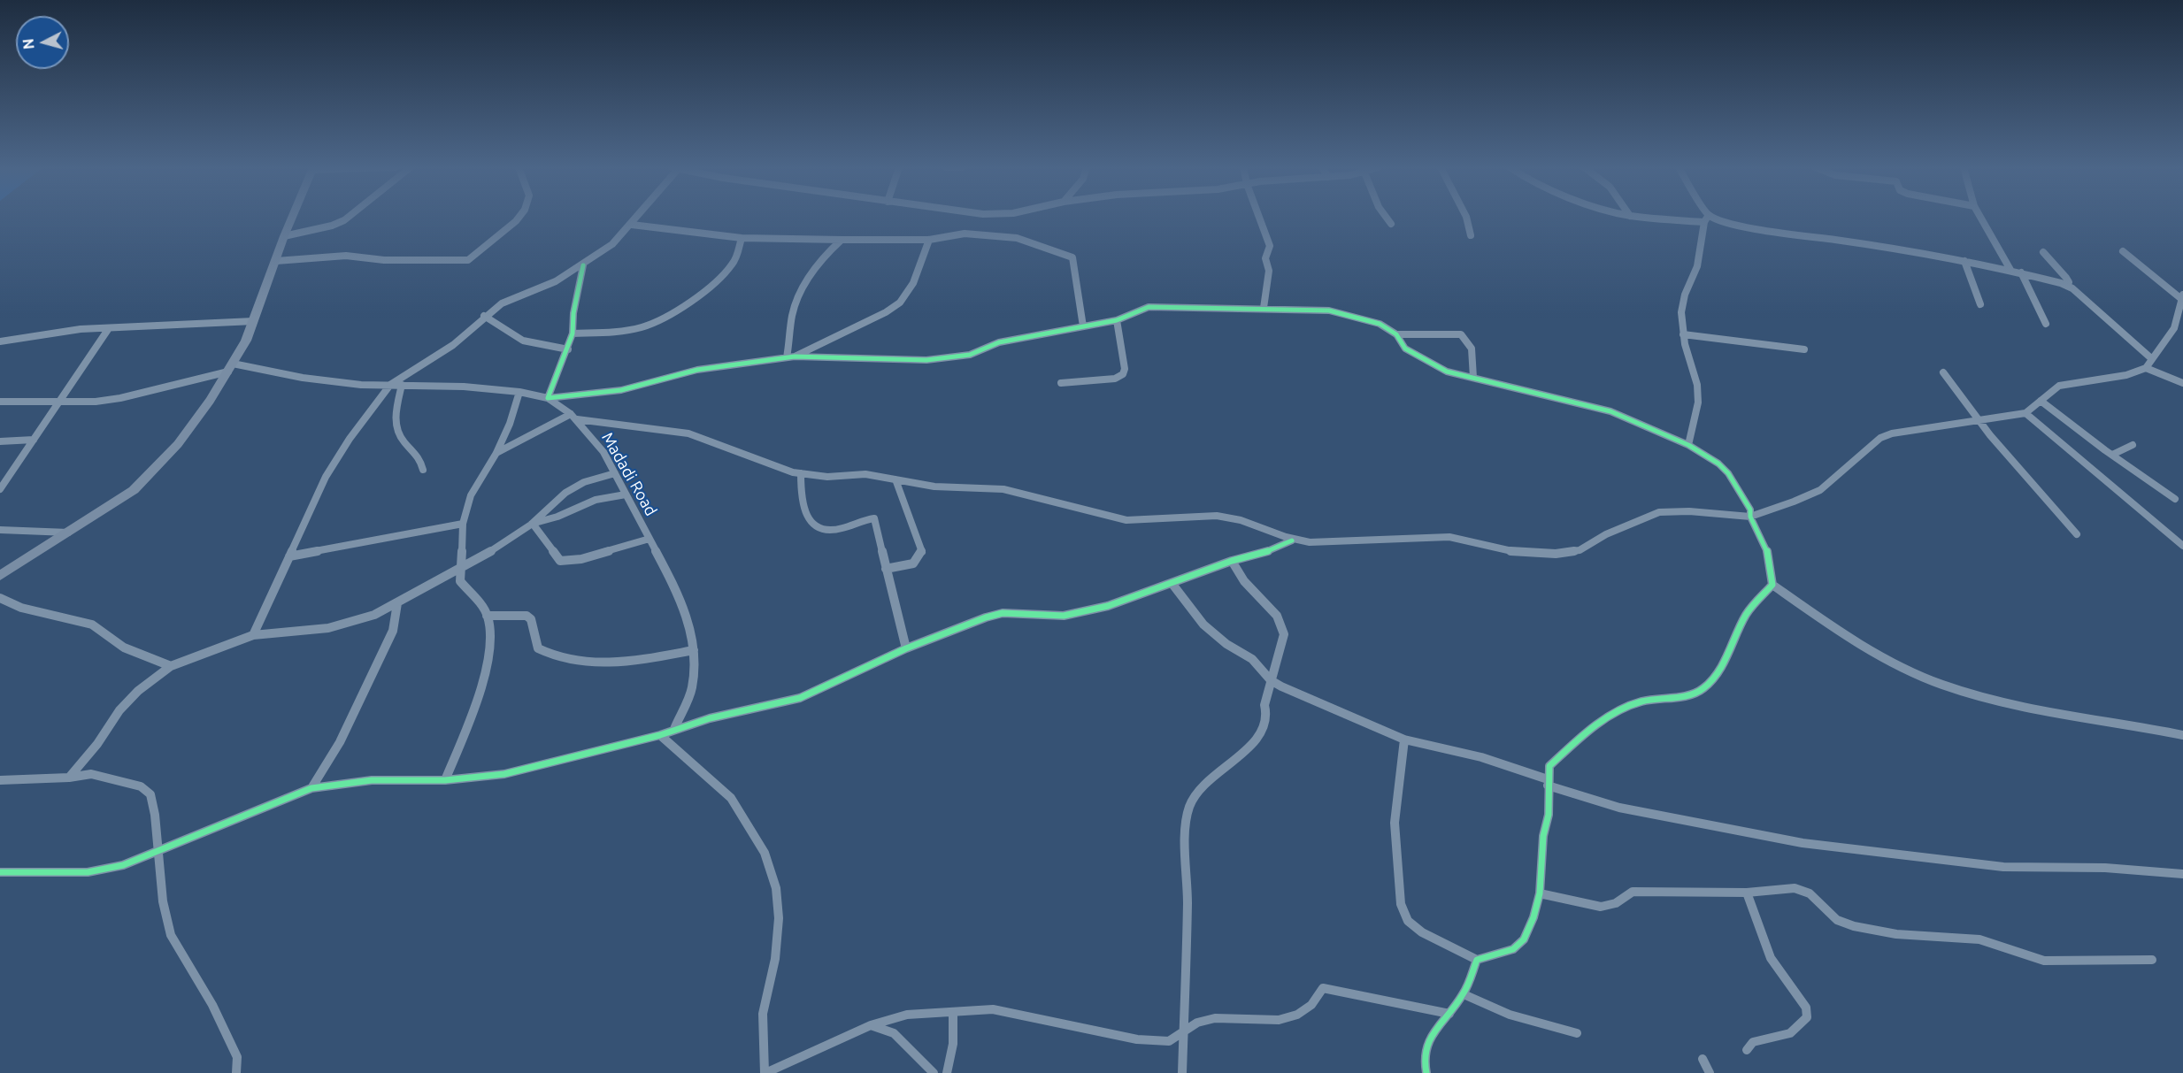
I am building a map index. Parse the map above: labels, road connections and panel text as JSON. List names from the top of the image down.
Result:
{
  "streets": {
    "street": ["Madadi Road"]
  },
  "north": "left"
}
